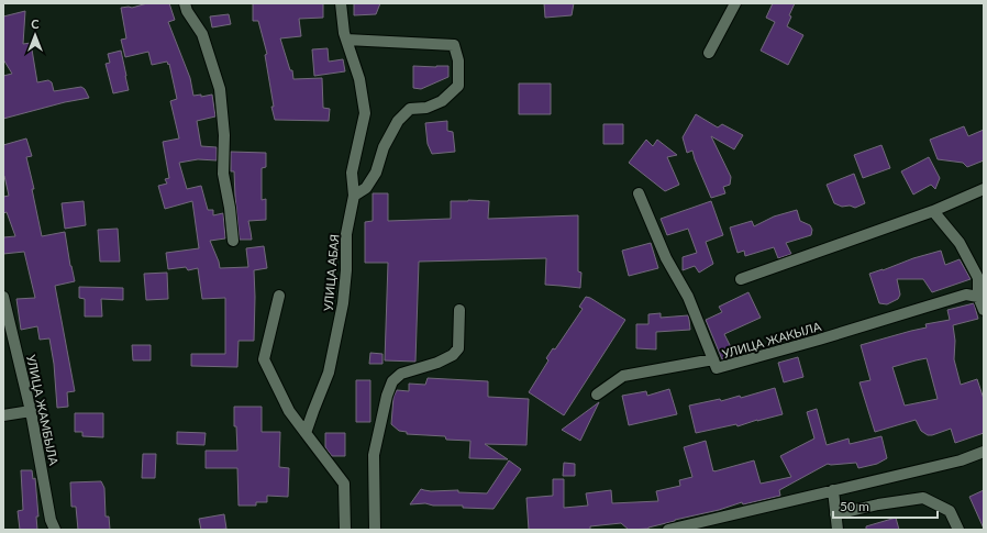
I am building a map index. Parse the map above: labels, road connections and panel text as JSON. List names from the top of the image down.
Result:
{
  "streets": {
    "street": ["УЛИЦА АБАЯ", "УЛИЦА ЖАКЫЛА", "УЛИЦА ЖАМБЫЛА"]
  },
  "scale_bar": "50 m",
  "north": "top"
}
